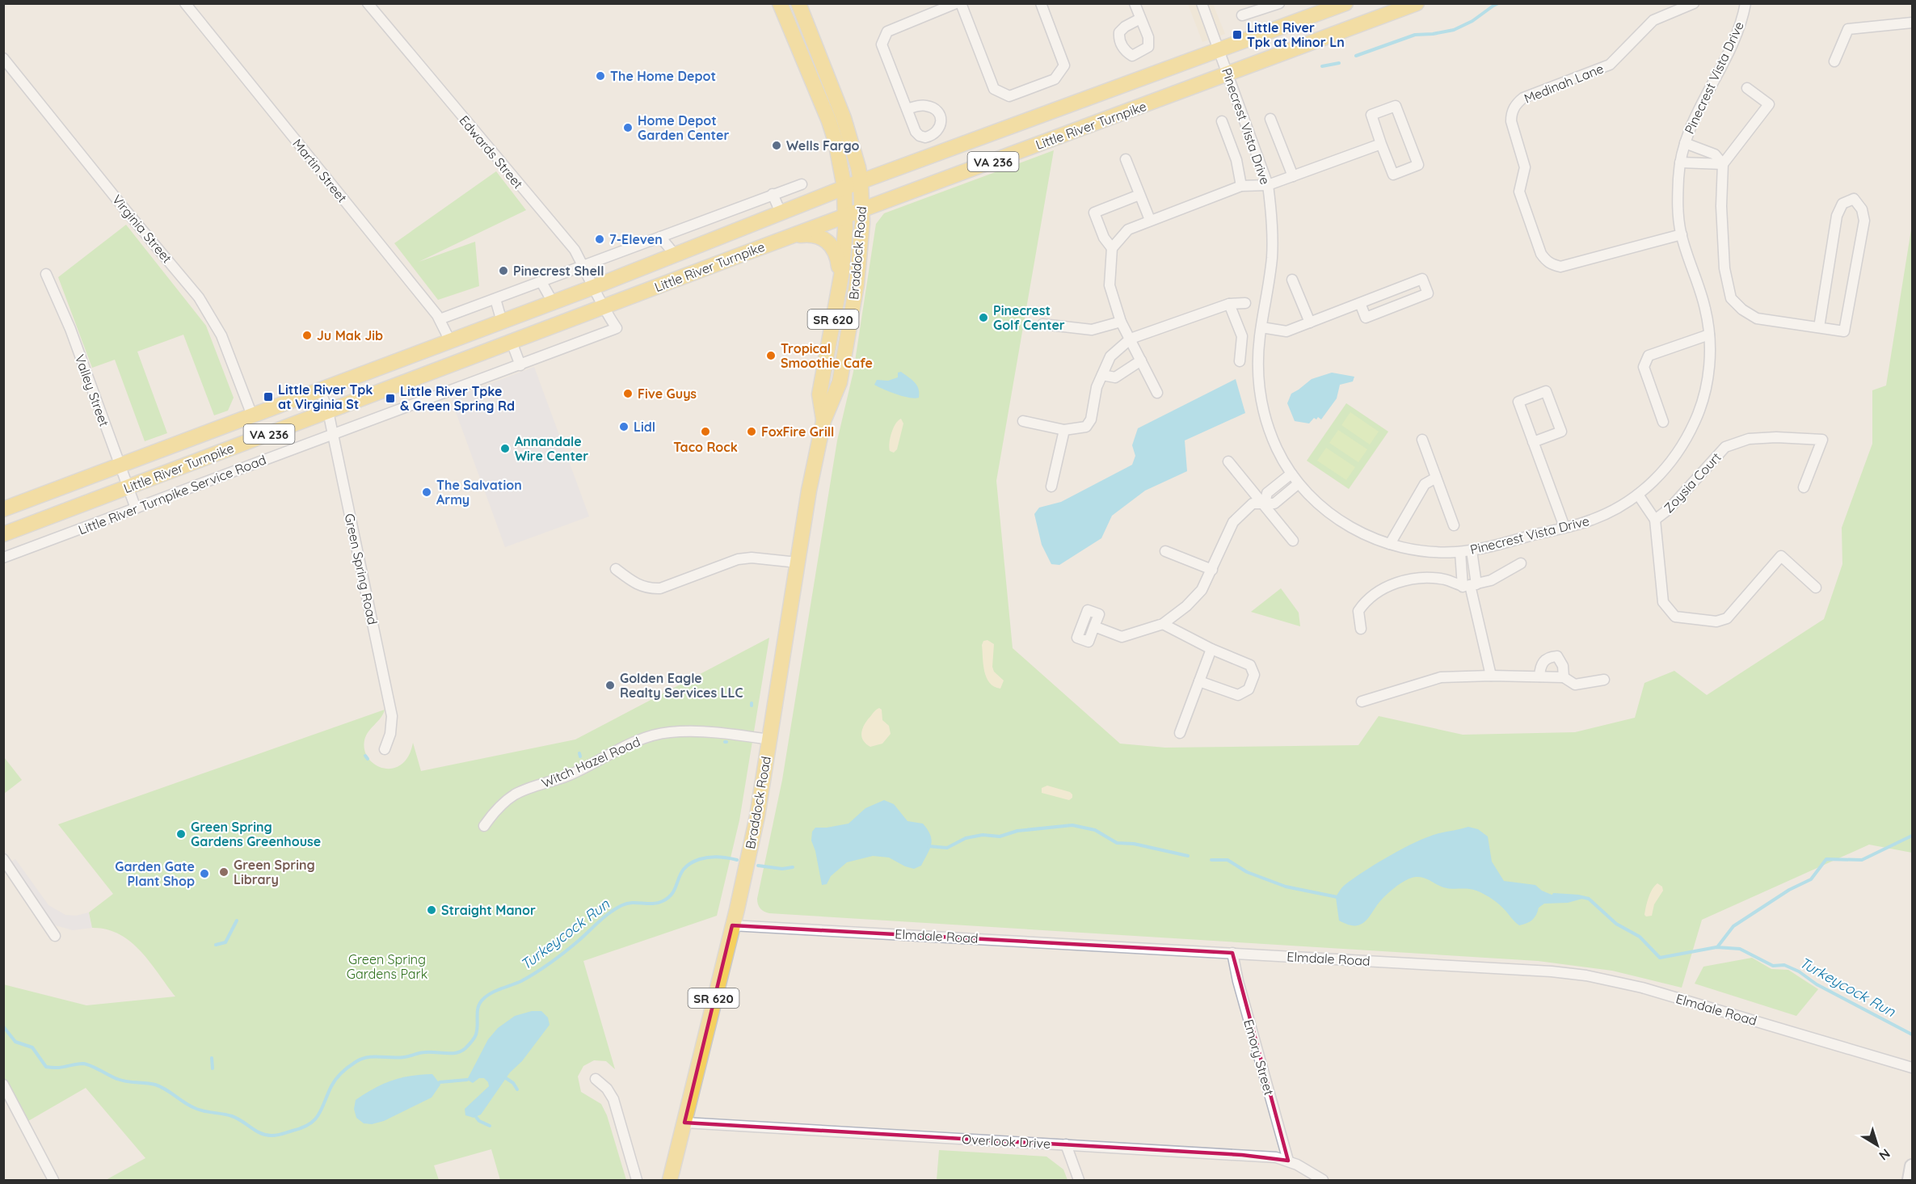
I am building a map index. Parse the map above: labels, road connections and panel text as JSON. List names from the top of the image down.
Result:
{
  "streets": {
    "main road": [
      "Little River Turnpike",
      "VA 236",
      "Braddock Road",
      "SR 620"
    ],
    "street": [
      "Pinecrest Vista Drive",
      "Medinah Lane",
      "Edwards Street",
      "Martin Street",
      "Virginia Street",
      "Valley Street",
      "Zoysia Court",
      "Little River Turnpike Service Road",
      "Green Spring Road",
      "Witch Hazel Road",
      "Elmdale Road",
      "Emory Street",
      "Overlook Drive"
    ]
  },
  "crossings": [
    ["Pinecrest Vista Drive", "Medinah Lane"],
    ["Pinecrest Vista Drive", "Little River Turnpike"],
    ["Little River Turnpike", "Edwards Street"],
    ["Little River Turnpike", "Martin Street"],
    ["Little River Turnpike", "Virginia Street"],
    ["Little River Turnpike", "Braddock Road"],
    ["Little River Turnpike", "Valley Street"],
    ["Little River Turnpike", "Little River Turnpike Service Road"],
    ["Little River Turnpike", "Green Spring Road"],
    ["Edwards Street", "Little River Turnpike Service Road"],
    ["Braddock Road", "Witch Hazel Road"],
    ["Braddock Road", "Elmdale Road"],
    ["Braddock Road", "Overlook Drive"],
    ["Valley Street", "Little River Turnpike Service Road"],
    ["Little River Turnpike Service Road", "Green Spring Road"],
    ["Elmdale Road", "Emory Street"],
    ["Emory Street", "Overlook Drive"]
  ],
  "water": ["Turkeycock Run"],
  "parks": ["Green Spring Gardens Park"],
  "places": {
    "transit": ["Little River Tpk at Minor Ln", "Little River Tpk at Virginia St", "Little River Tpke & Green Spring Rd"],
    "other": [
      "The Home Depot",
      "Home Depot Garden Center",
      "Wells Fargo",
      "7-Eleven",
      "Pinecrest Shell",
      "Pinecrest Golf Center",
      "Ju Mak Jib",
      "Tropical Smoothie Cafe",
      "Five Guys",
      "Lidl",
      "Taco Rock",
      "FoxFire Grill",
      "Annandale Wire Center",
      "The Salvation Army",
      "Golden Eagle Realty Services LLC",
      "Green Spring Gardens Greenhouse",
      "Green Spring Library",
      "Garden Gate Plant Shop",
      "Straight Manor"
    ]
  },
  "north": "bottom right"
}
